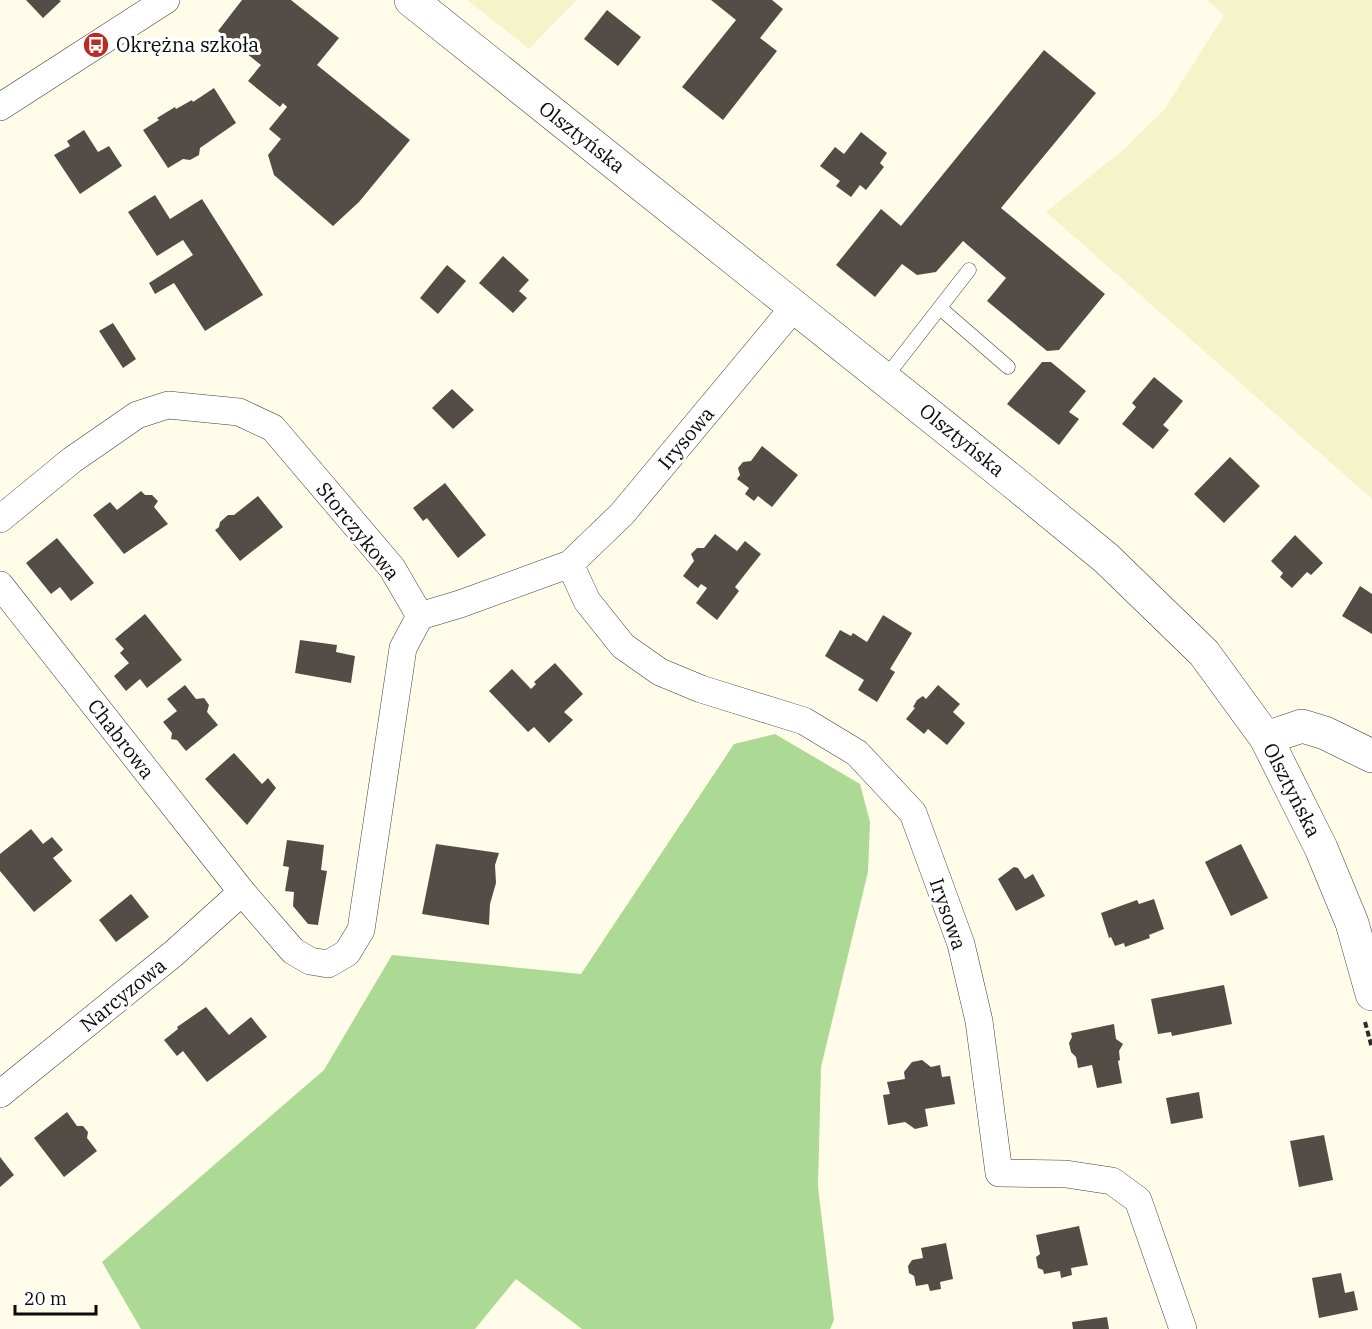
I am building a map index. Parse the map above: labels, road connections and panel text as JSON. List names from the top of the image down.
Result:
{
  "streets": {
    "street": [
      "Olsztyńska",
      "Irysowa",
      "Storczykowa",
      "Chabrowa",
      "Narcyzowa"
    ]
  },
  "crossings": [
    ["Olsztyńska", "Irysowa"],
    ["Irysowa", "Storczykowa"],
    ["Chabrowa", "Narcyzowa"]
  ],
  "places": {
    "bus stop": ["Okrężna szkoła"]
  },
  "scale_bar": "20 m"
}
